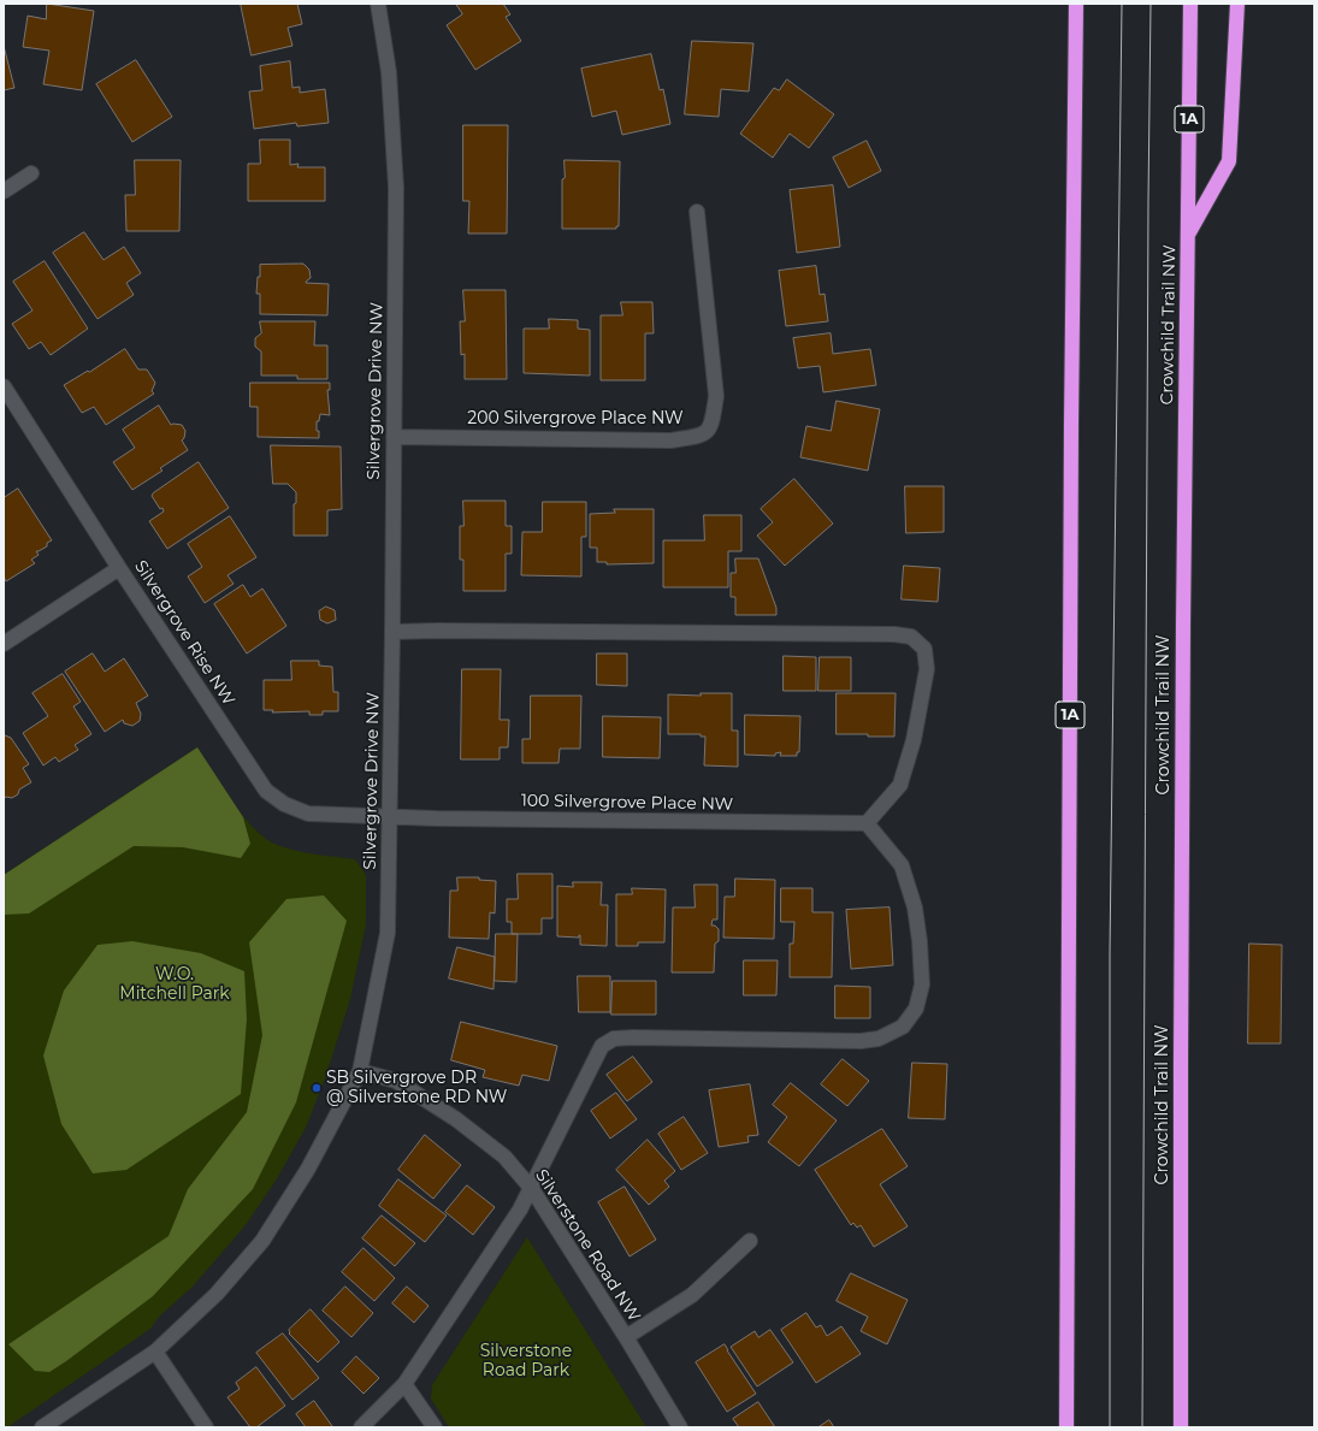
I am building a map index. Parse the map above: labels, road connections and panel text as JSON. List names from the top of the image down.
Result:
{
  "streets": {
    "highway": ["1A", "Crowchild Trail NW"],
    "street": [
      "Silvergrove Drive NW",
      "200 Silvergrove Place NW",
      "Silvergrove Rise NW",
      "100 Silvergrove Place NW",
      "Silverstone Road NW"
    ]
  },
  "crossings": [
    ["Silvergrove Drive NW", "200 Silvergrove Place NW"],
    ["Silvergrove Drive NW", "Silvergrove Rise NW"],
    ["Silvergrove Drive NW", "100 Silvergrove Place NW"],
    ["Silvergrove Drive NW", "Silverstone Road NW"],
    ["Silvergrove Rise NW", "100 Silvergrove Place NW"]
  ],
  "parks": ["W.O. Mitchell Park", "Silverstone Road Park"],
  "places": ["SB Silvergrove DR @ Silverstone RD NW"]
}
